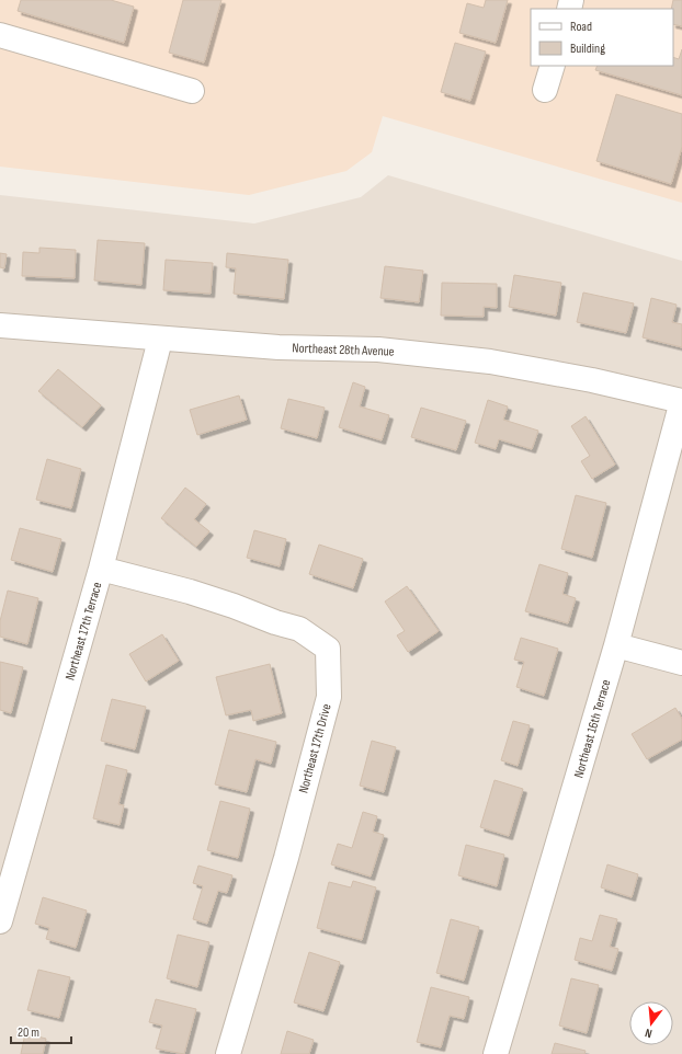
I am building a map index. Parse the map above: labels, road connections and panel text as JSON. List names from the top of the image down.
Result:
{
  "streets": {
    "street": [
      "Northeast 28th Avenue",
      "Northeast 17th Terrace",
      "Northeast 16th Terrace",
      "Northeast 17th Drive"
    ]
  },
  "crossings": [
    ["Northeast 28th Avenue", "Northeast 17th Terrace"],
    ["Northeast 28th Avenue", "Northeast 16th Terrace"],
    ["Northeast 17th Terrace", "Northeast 17th Drive"]
  ],
  "legend": ["Road", "Building"],
  "scale_bar": "20 m",
  "north": "bottom"
}
